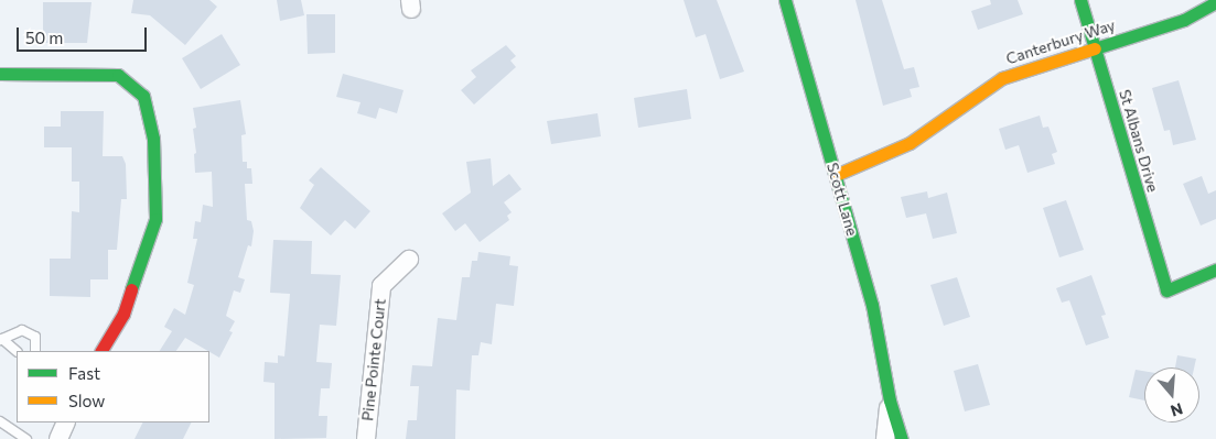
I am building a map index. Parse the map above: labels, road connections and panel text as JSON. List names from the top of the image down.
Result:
{
  "streets": {
    "street": [
      "Canterbury Way",
      "St Albans Drive",
      "Scott Lane",
      "Pine Pointe Court"
    ]
  },
  "crossings": [
    ["Canterbury Way", "St Albans Drive"],
    ["Canterbury Way", "Scott Lane"]
  ],
  "legend": ["Fast", "Slow"],
  "scale_bar": "50 m",
  "north": "bottom"
}
